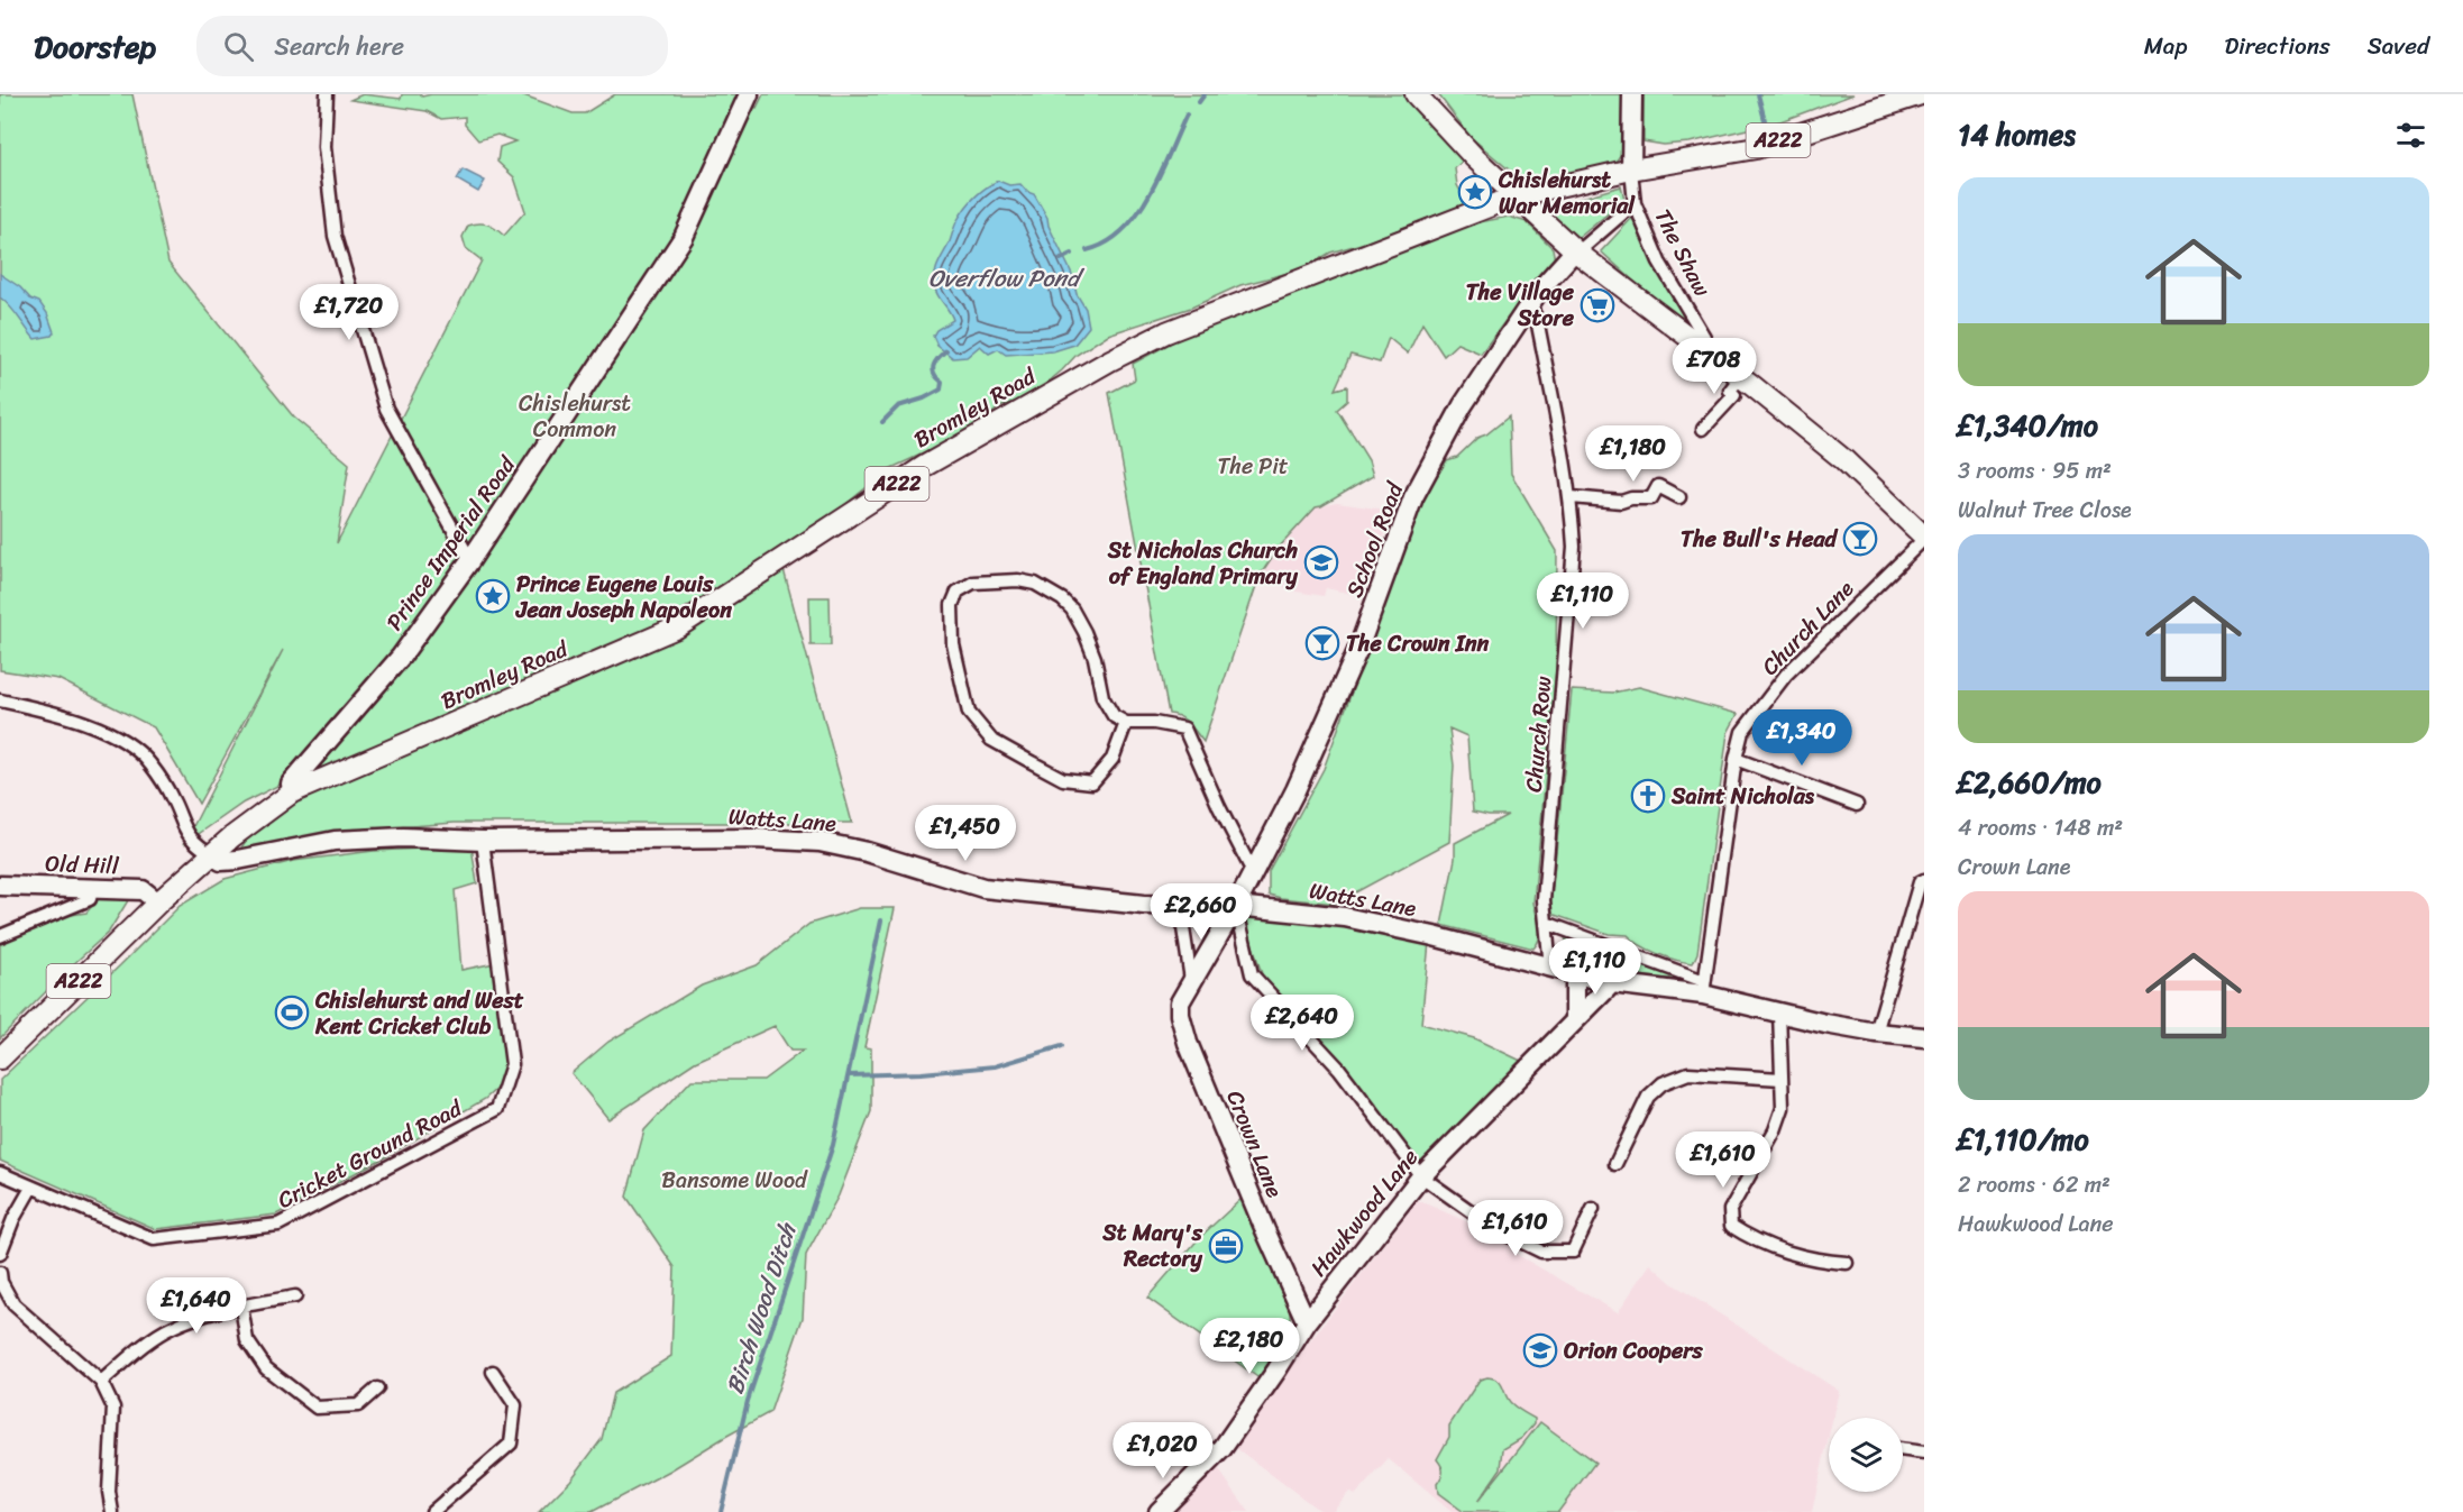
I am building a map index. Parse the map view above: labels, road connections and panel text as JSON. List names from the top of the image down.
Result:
{
  "streets": {
    "main road": [
      "A222",
      "Bromley Road",
      "School Road",
      "Prince Imperial Road",
      "Watts Lane",
      "Old Hill",
      "Crown Lane",
      "Hawkwood Lane"
    ],
    "street": [
      "The Shaw",
      "Church Lane",
      "Church Row",
      "Cricket Ground Road"
    ]
  },
  "crossings": [
    ["A222", "The Shaw"],
    ["A222", "Bromley Road"],
    ["Bromley Road", "Prince Imperial Road"],
    ["Bromley Road", "Watts Lane"],
    ["Bromley Road", "Old Hill"],
    ["School Road", "Church Row"],
    ["School Road", "Watts Lane"],
    ["School Road", "Crown Lane"],
    ["Church Lane", "Watts Lane"],
    ["Church Row", "Watts Lane"],
    ["Watts Lane", "Crown Lane"],
    ["Watts Lane", "Cricket Ground Road"],
    ["Watts Lane", "Hawkwood Lane"],
    ["Crown Lane", "Hawkwood Lane"]
  ],
  "water": ["Overflow Pond", "Birch Wood Ditch"],
  "parks": ["Chislehurst Common", "The Pit", "Bansome Wood"],
  "places": {
    "place": ["Chislehurst War Memorial", "Prince Eugene Louis Jean Joseph Napoleon"],
    "supermarket": ["The Village Store"],
    "bar": ["The Bull's Head", "The Crown Inn"],
    "school or university": ["St Nicholas Church of England Primary", "Orion Coopers"],
    "church": ["Saint Nicholas"],
    "sports": ["Chislehurst and West Kent Cricket Club"],
    "office": ["St Mary's Rectory"]
  },
  "page": {
    "header": "Doorstep",
    "search": "Search here",
    "nav": ["Map", "Directions", "Saved"],
    "heading": "14 homes",
    "list": [
      {
        "name": "£1,340/mo",
        "note": "3 rooms · 95 m² · Walnut Tree Close"
      },
      {
        "name": "£2,660/mo",
        "note": "4 rooms · 148 m² · Crown Lane"
      },
      {
        "name": "£1,110/mo",
        "note": "2 rooms · 62 m² · Hawkwood Lane"
      }
    ],
    "price": [
      "£1,720",
      "£708",
      "£1,180",
      "£1,110",
      "£1,340",
      "£1,450",
      "£2,660",
      "£1,110",
      "£2,640",
      "£1,610",
      "£1,610",
      "£1,640",
      "£2,180",
      "£1,020"
    ]
  }
}
